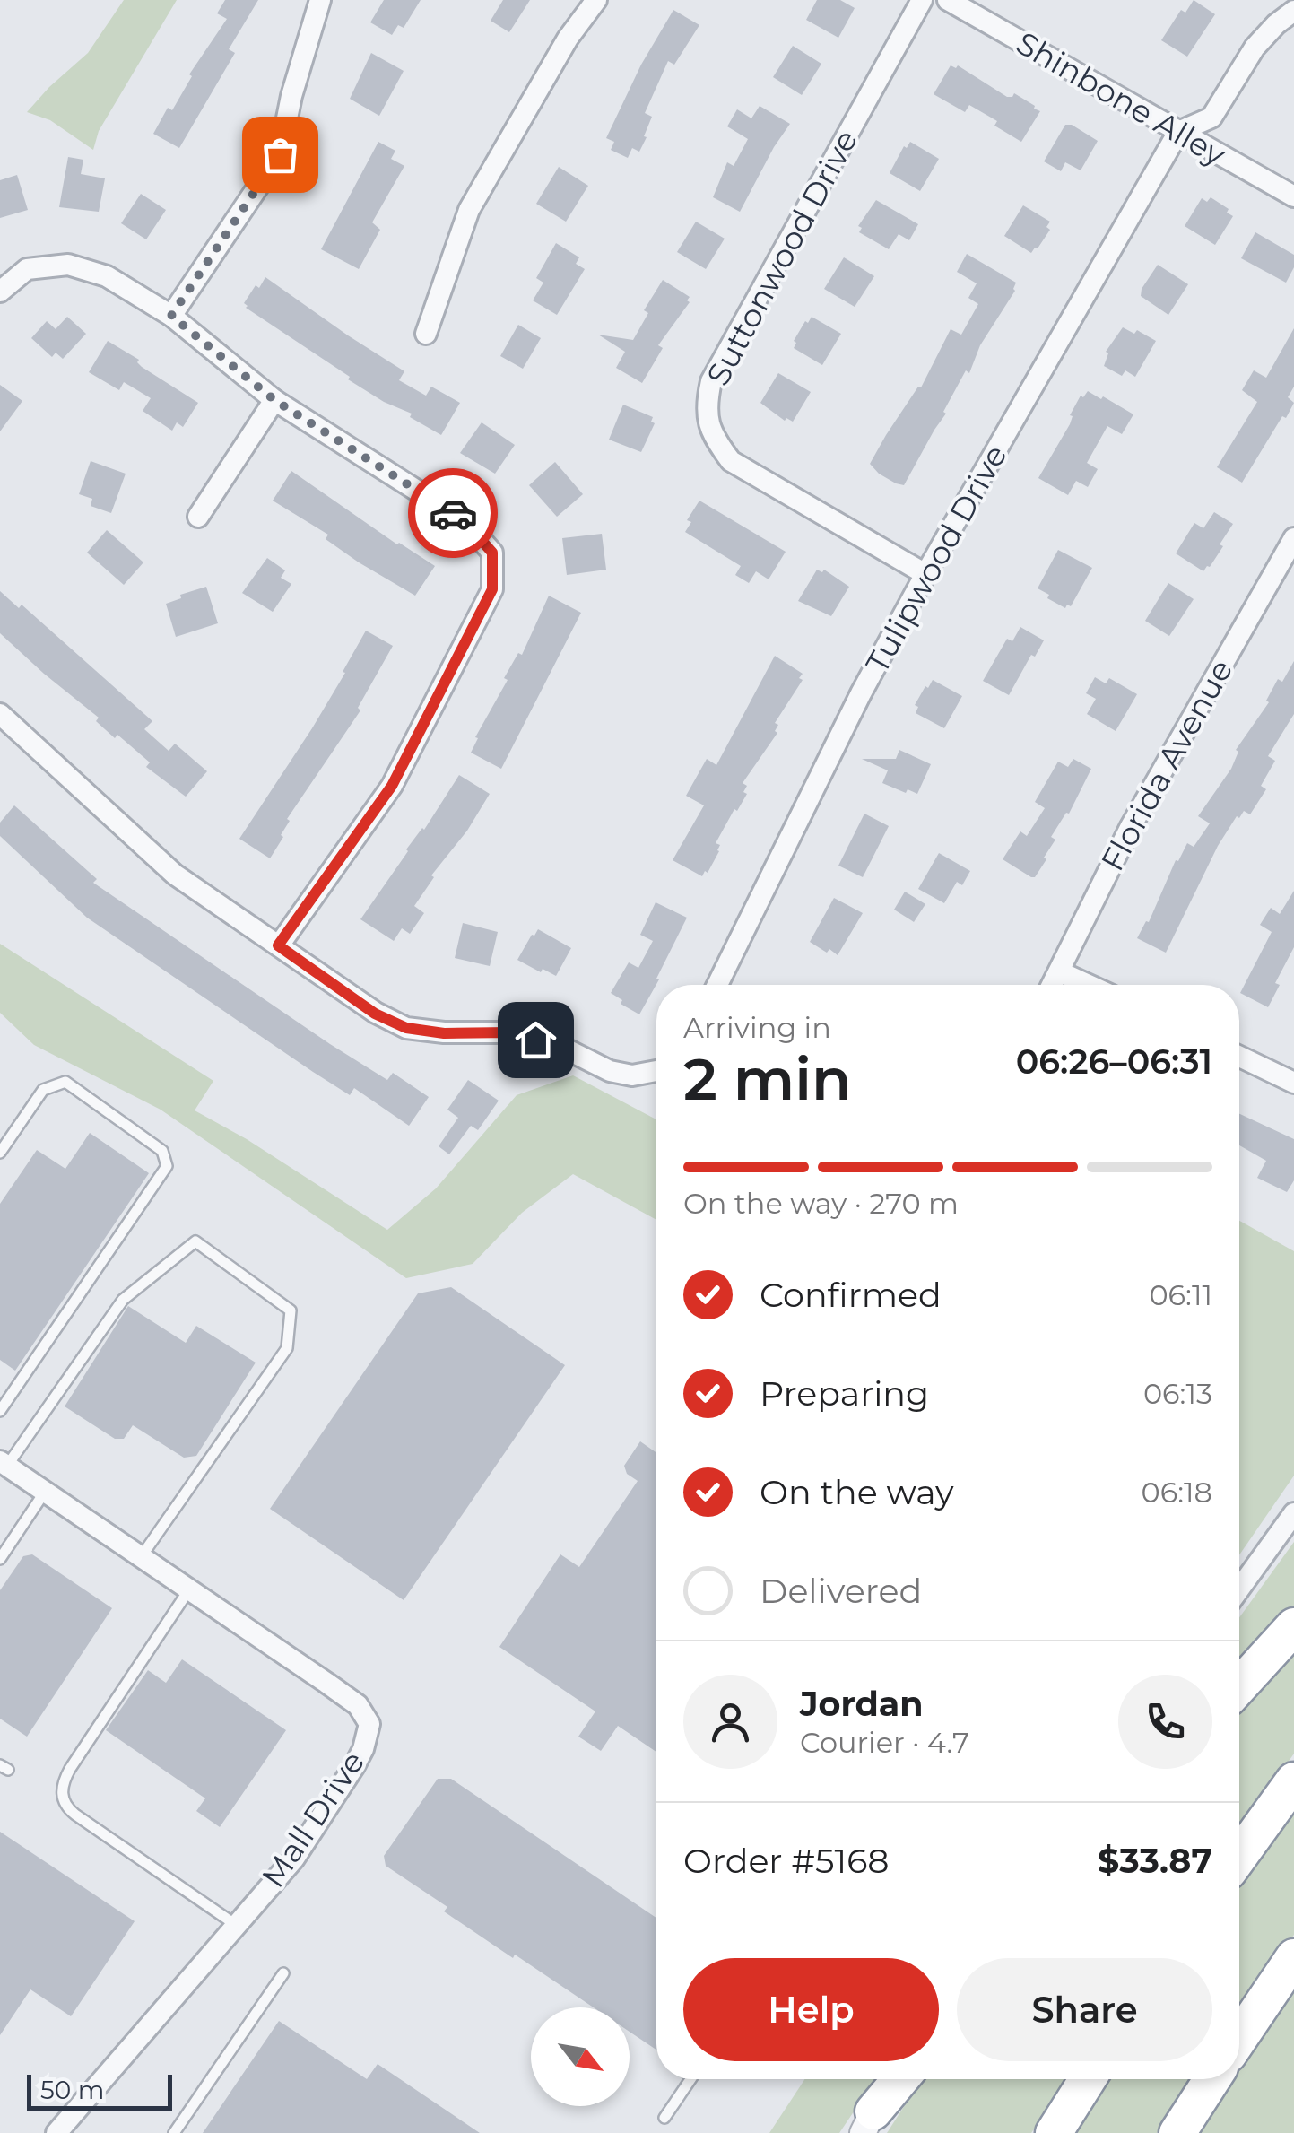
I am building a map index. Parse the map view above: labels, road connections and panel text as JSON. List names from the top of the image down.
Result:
{
  "streets": {
    "street": [
      "Shinbone Alley",
      "Suttonwood Drive",
      "Tulipwood Drive",
      "Florida Avenue",
      "Mall Drive"
    ]
  },
  "crossings": [
    ["Shinbone Alley", "Tulipwood Drive"],
    ["Suttonwood Drive", "Tulipwood Drive"]
  ],
  "scale_bar": "50 m",
  "north": "bottom right",
  "page": {
    "heading": ["2 min", "Arriving in", "06:26–06:31"],
    "panel": [
      "Jordan",
      "Courier · 4.7",
      "Order #5168",
      "$33.87"
    ],
    "bar": "On the way · 270 m",
    "list": [
      ["Confirmed", "06:11"],
      ["Preparing", "06:13"],
      ["On the way", "06:18"],
      "Delivered"
    ],
    "buttons": ["Help", "Share"],
    "scale": "50 m"
  }
}
